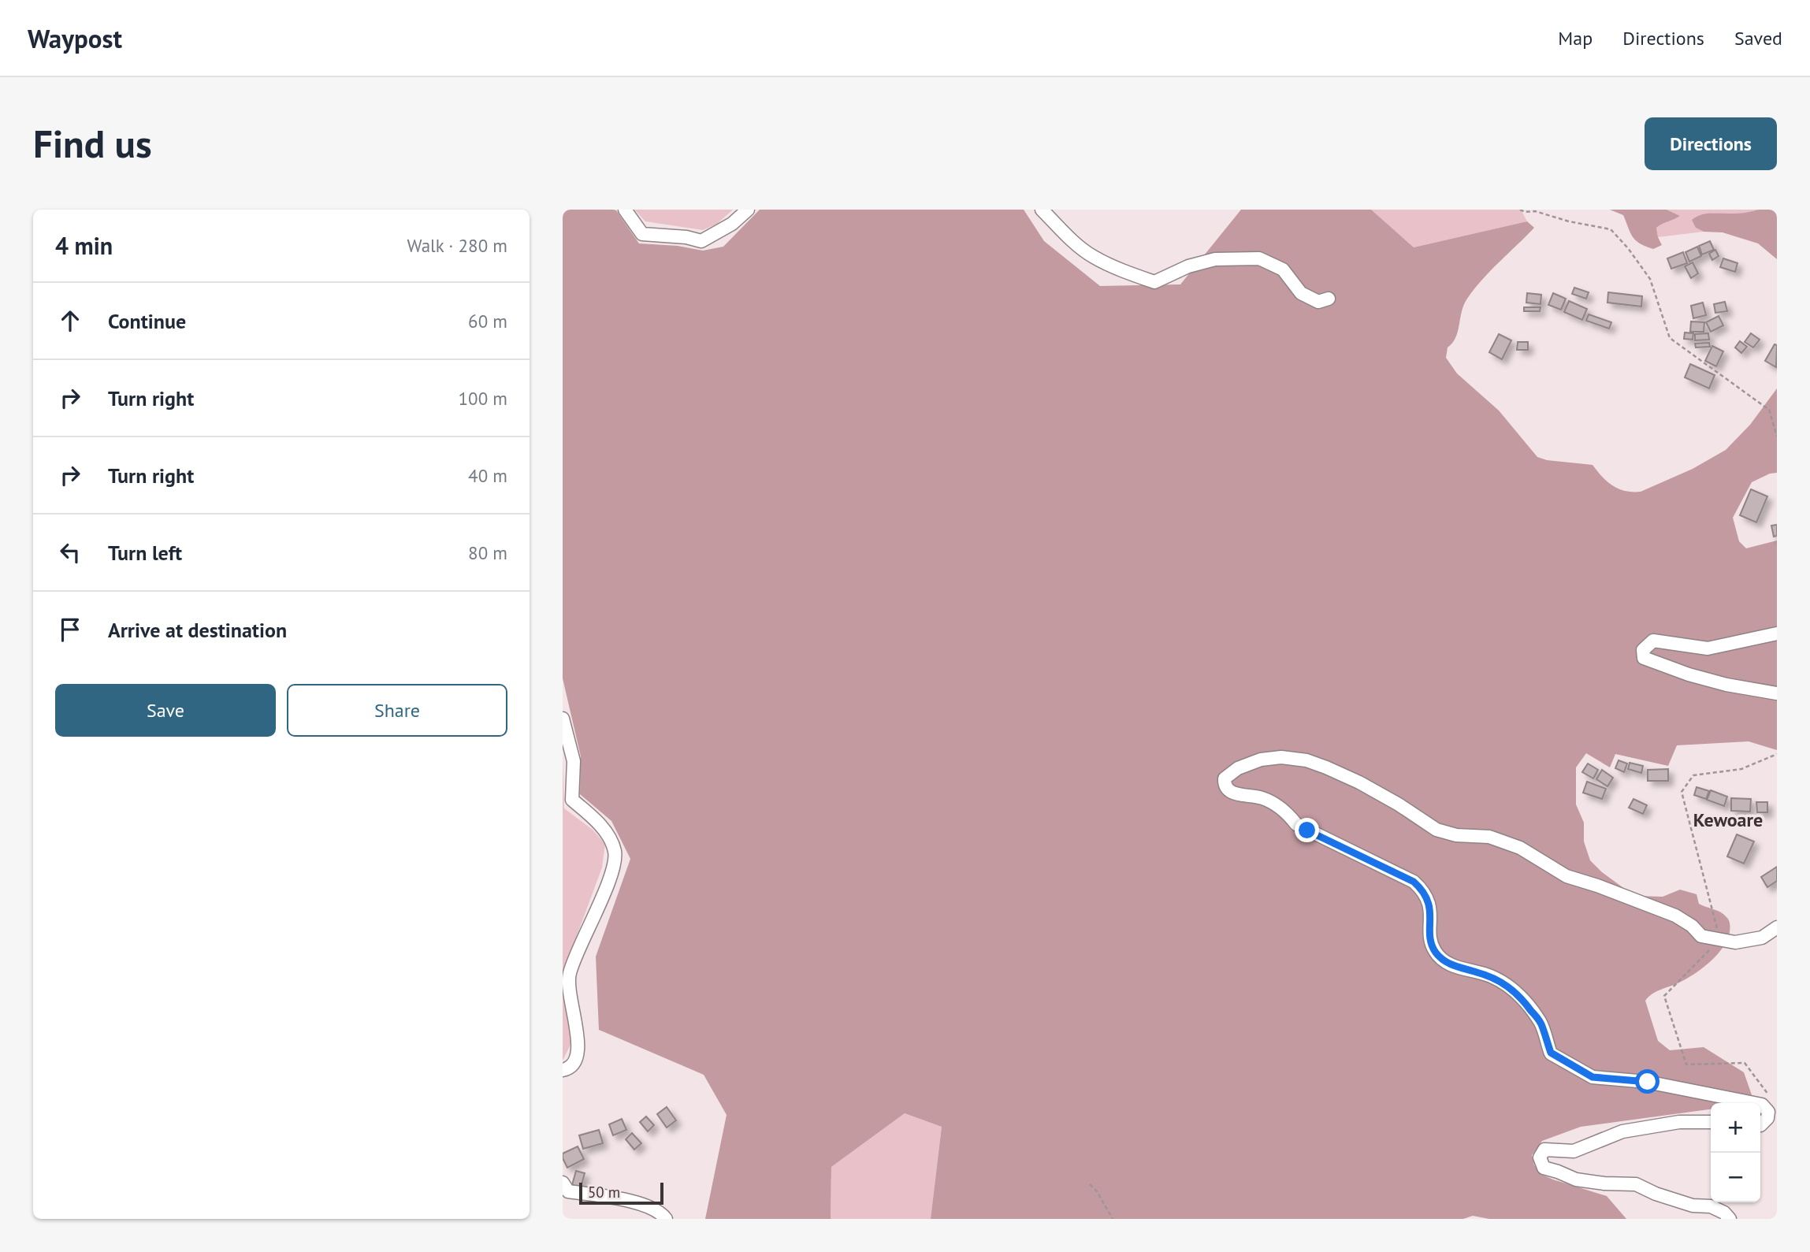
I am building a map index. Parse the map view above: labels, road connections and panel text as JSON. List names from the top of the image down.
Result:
{
  "districts": ["Kewoare"],
  "scale_bar": "50 m",
  "page": {
    "header": "Waypost",
    "nav": ["Map", "Directions", "Saved"],
    "buttons": [
      "Directions",
      ["Save", "Share"]
    ],
    "title": "Find us",
    "heading": ["4 min", "Walk · 280 m"],
    "list": [
      ["Continue", "60 m"],
      ["Turn right", "100 m"],
      ["Turn right", "40 m"],
      ["Turn left", "80 m"],
      "Arrive at destination"
    ],
    "map_buttons": ["+", "−"],
    "scale": "50 m"
  }
}
